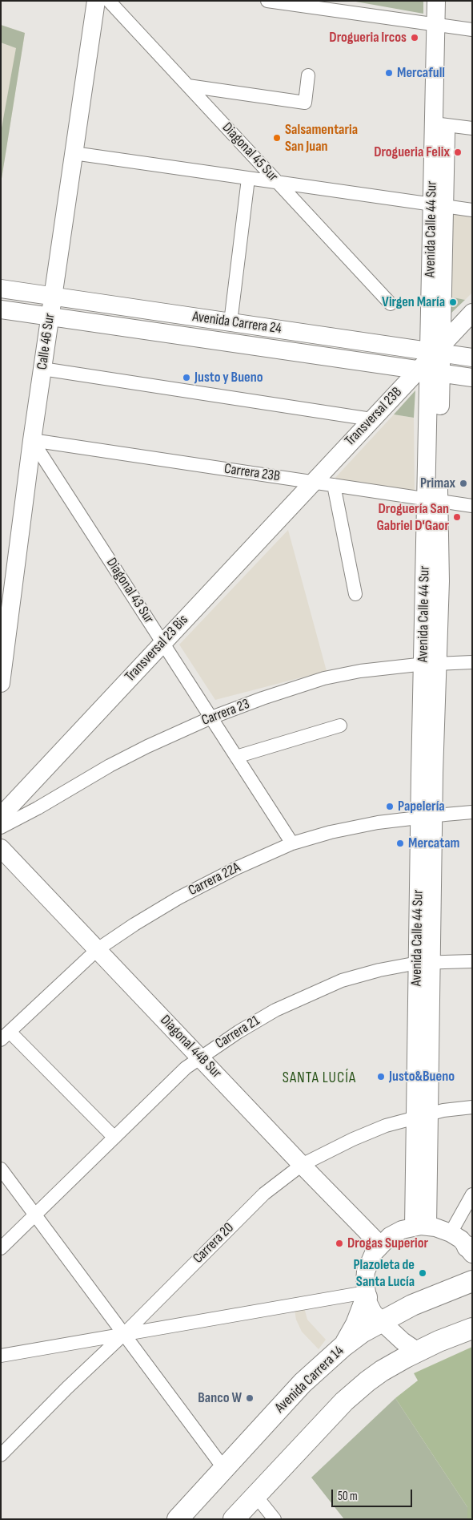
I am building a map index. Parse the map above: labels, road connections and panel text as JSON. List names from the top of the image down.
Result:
{
  "streets": {
    "main road": [
      "Avenida Calle 44 Sur",
      "Avenida Carrera 24",
      "Calle 46 Sur",
      "Transversal 23B",
      "Transversal 23 Bis",
      "Diagonal 44B Sur",
      "Avenida Carrera 14"
    ],
    "street": [
      "Diagonal 45 Sur",
      "Carrera 23B",
      "Diagonal 43 Sur",
      "Carrera 23",
      "Carrera 22A",
      "Carrera 21",
      "Carrera 20"
    ]
  },
  "crossings": [
    ["Avenida Calle 44 Sur", "Avenida Carrera 24"],
    ["Avenida Calle 44 Sur", "Transversal 23B"],
    ["Avenida Calle 44 Sur", "Carrera 23B"],
    ["Avenida Calle 44 Sur", "Carrera 23"],
    ["Avenida Calle 44 Sur", "Carrera 22A"],
    ["Avenida Calle 44 Sur", "Carrera 21"],
    ["Avenida Calle 44 Sur", "Carrera 20"],
    ["Avenida Carrera 24", "Calle 46 Sur"],
    ["Avenida Carrera 24", "Transversal 23B"],
    ["Calle 46 Sur", "Carrera 23B"],
    ["Calle 46 Sur", "Diagonal 43 Sur"],
    ["Transversal 23B", "Carrera 23B"],
    ["Transversal 23B", "Transversal 23 Bis"],
    ["Carrera 23B", "Diagonal 43 Sur"],
    ["Carrera 23B", "Transversal 23 Bis"],
    ["Diagonal 43 Sur", "Transversal 23 Bis"],
    ["Diagonal 43 Sur", "Carrera 23"],
    ["Diagonal 43 Sur", "Carrera 22A"],
    ["Carrera 22A", "Diagonal 44B Sur"],
    ["Carrera 21", "Diagonal 44B Sur"],
    ["Diagonal 44B Sur", "Carrera 20"]
  ],
  "districts": ["SANTA LUCÍA"],
  "places": [
    "Drogueria Ircos",
    "Mercafull",
    "Salsamentaria San Juan",
    "Drogueria Felix",
    "Virgen María",
    "Justo y Bueno",
    "Primax",
    "Droguería San Gabriel D'Gaor",
    "Papelería",
    "Mercatam",
    "Justo&Bueno",
    "Drogas Superior",
    "Plazoleta de Santa Lucía",
    "Banco W"
  ],
  "scale_bar": "50 m"
}
